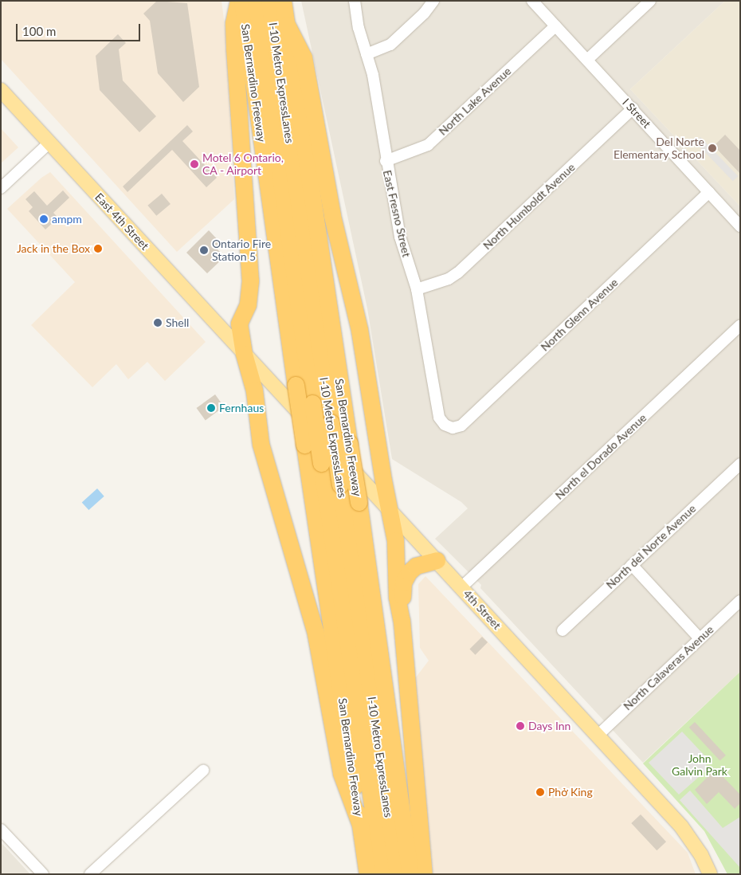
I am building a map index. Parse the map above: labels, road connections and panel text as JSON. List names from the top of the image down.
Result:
{
  "streets": {
    "highway": ["San Bernardino Freeway", "I-10 Metro ExpressLanes"],
    "main road": ["East 4th Street", "4th Street"],
    "street": [
      "North Lake Avenue",
      "I Street",
      "North Humboldt Avenue",
      "East Fresno Street",
      "North Glenn Avenue",
      "North el Dorado Avenue",
      "North del Norte Avenue",
      "North Calaveras Avenue"
    ]
  },
  "crossings": [
    ["North Lake Avenue", "I Street"],
    ["North Lake Avenue", "East Fresno Street"],
    ["I Street", "North Humboldt Avenue"],
    ["I Street", "North Glenn Avenue"],
    ["North Humboldt Avenue", "East Fresno Street"],
    ["East Fresno Street", "North Glenn Avenue"],
    ["East 4th Street", "4th Street"],
    ["North el Dorado Avenue", "4th Street"],
    ["4th Street", "North Calaveras Avenue"]
  ],
  "parks": ["John Galvin Park"],
  "places": [
    "Del Norte Elementary School",
    "Motel 6 Ontario, CA - Airport",
    "ampm",
    "Jack in the Box",
    "Ontario Fire Station 5",
    "Shell",
    "Fernhaus",
    "Days Inn",
    "Phở King"
  ],
  "scale_bar": "100 m"
}
